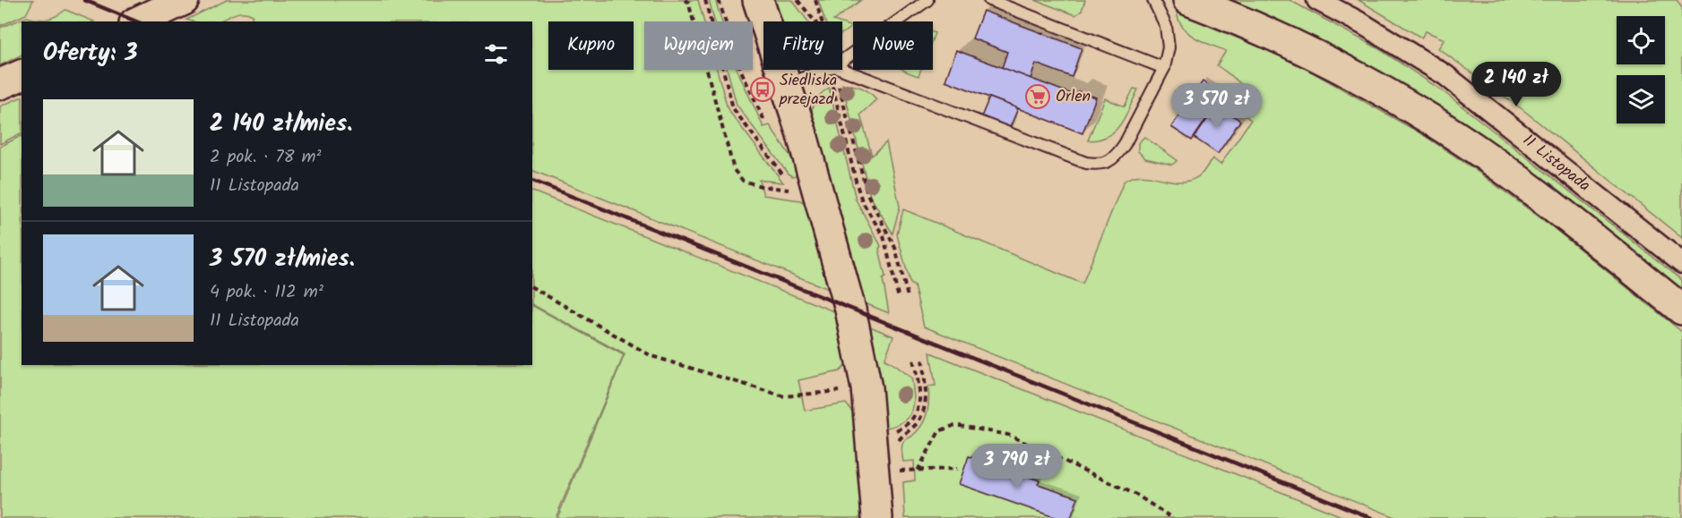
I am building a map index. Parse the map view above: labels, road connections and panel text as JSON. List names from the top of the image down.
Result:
{
  "streets": {
    "street": ["11 Listopada"]
  },
  "places": {
    "bus stop": ["Siedliska przejazd"],
    "supermarket": ["Orlen"]
  },
  "page": {
    "chip": [
      "Kupno",
      "Wynajem",
      "Filtry",
      "Nowe"
    ],
    "heading": "Oferty: 3",
    "price": ["2 140 zł", "3 570 zł", "3 790 zł"],
    "list": [
      {
        "name": "2 140 zł/mies.",
        "note": "2 pok. · 78 m² · 11 Listopada"
      },
      {
        "name": "3 570 zł/mies.",
        "note": "4 pok. · 112 m² · 11 Listopada"
      }
    ]
  }
}
